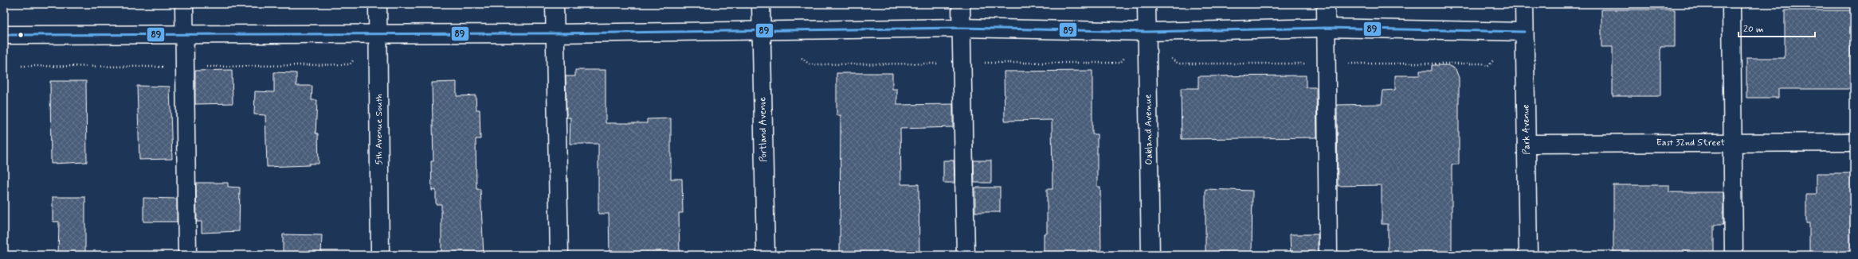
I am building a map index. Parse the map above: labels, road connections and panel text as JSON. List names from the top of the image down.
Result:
{
  "streets": {
    "street": [
      "5th Avenue South",
      "Portland Avenue",
      "Oakland Avenue",
      "Park Avenue",
      "East 32nd Street"
    ]
  },
  "crossings": [
    ["Park Avenue", "East 32nd Street"]
  ],
  "lines": ["transit line 89"],
  "scale_bar": "20 m"
}
